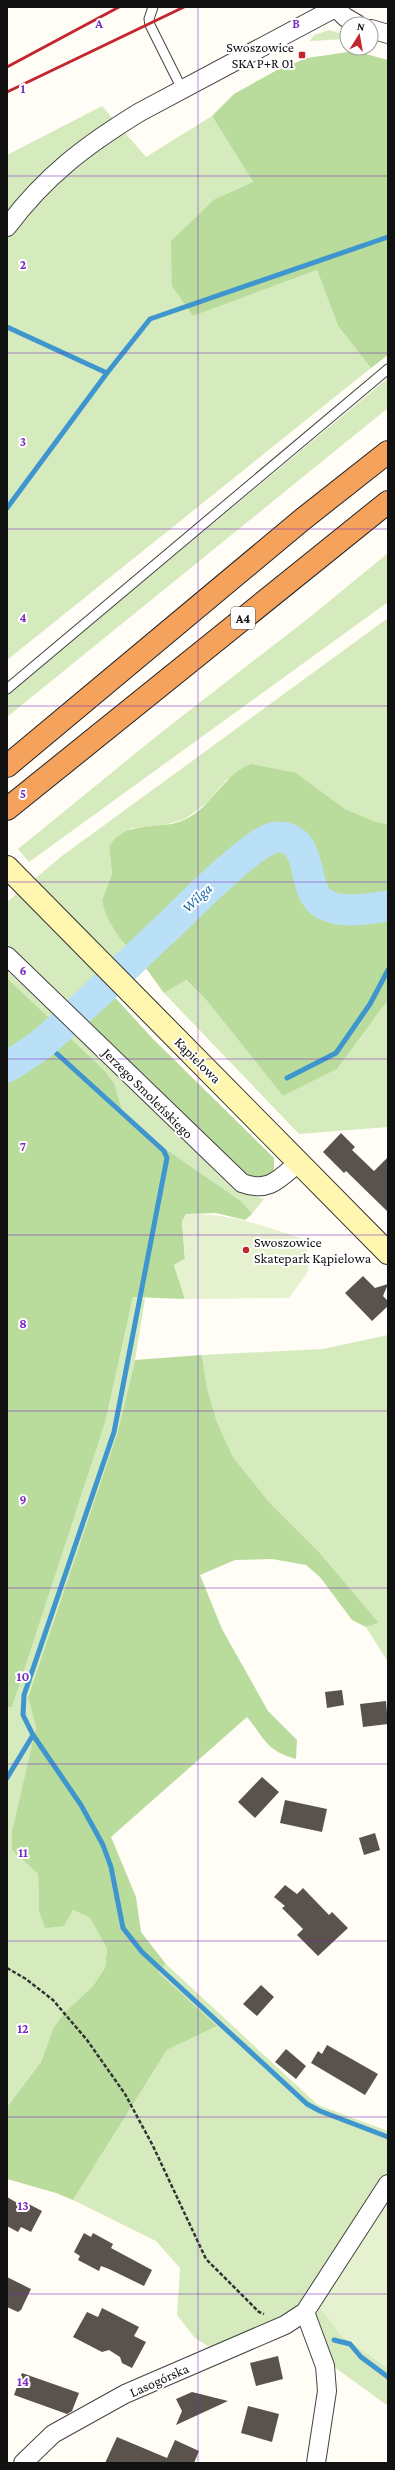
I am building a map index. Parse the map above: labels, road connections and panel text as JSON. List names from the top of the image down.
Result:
{
  "streets": {
    "highway": ["A4"],
    "street": ["Kąpielowa", "Jerzego Smoleńskiego", "Lasogórska"]
  },
  "crossings": [
    ["Kąpielowa", "Jerzego Smoleńskiego"]
  ],
  "water": ["Wilga"],
  "places": {
    "transit": ["Swoszowice SKA P+R 01"],
    "other": ["Swoszowice Skatepark Kąpielowa"]
  },
  "north": "top",
  "grid": {
    "columns": ["A", "B"],
    "rows": [
      "1",
      "2",
      "3",
      "4",
      "5",
      "6",
      "7",
      "8",
      "9",
      "10",
      "11",
      "12",
      "13",
      "14"
    ]
  }
}
